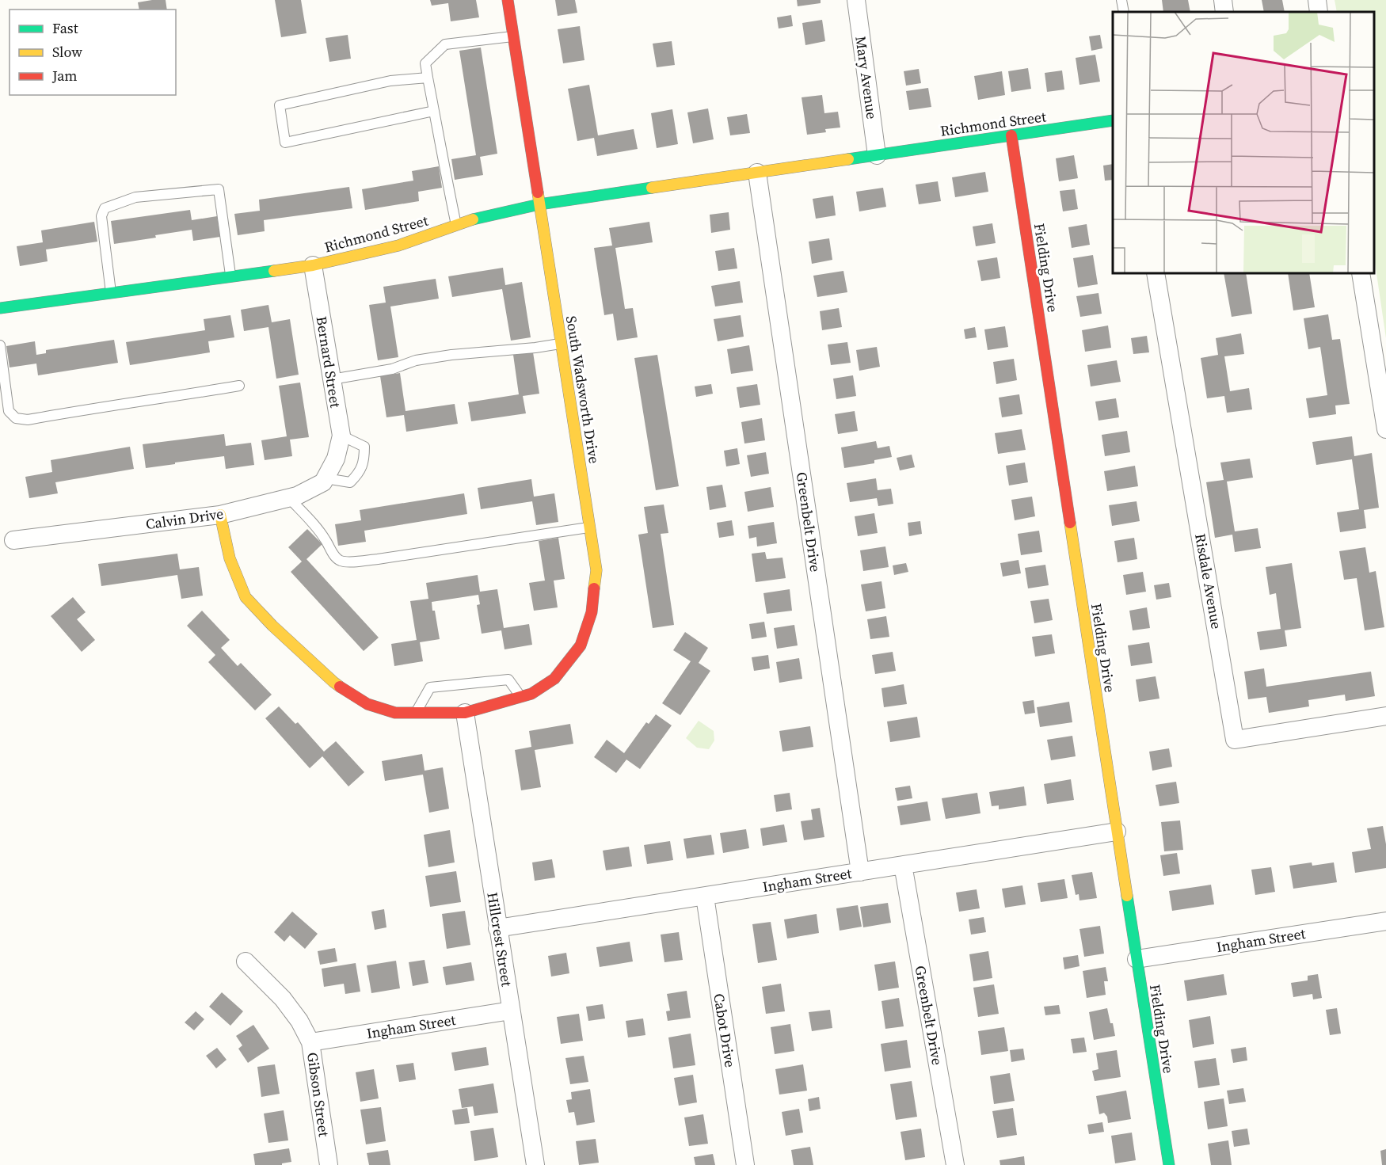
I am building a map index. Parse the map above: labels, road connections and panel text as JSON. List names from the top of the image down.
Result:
{
  "streets": {
    "street": [
      "Mary Avenue",
      "Richmond Street",
      "Fielding Drive",
      "Bernard Street",
      "South Wadsworth Drive",
      "Calvin Drive",
      "Greenbelt Drive",
      "Risdale Avenue",
      "Ingham Street",
      "Hillcrest Street",
      "Cabot Drive",
      "Gibson Street"
    ]
  },
  "crossings": [
    ["Mary Avenue", "Richmond Street"],
    ["Richmond Street", "Fielding Drive"],
    ["Richmond Street", "Bernard Street"],
    ["Richmond Street", "South Wadsworth Drive"],
    ["Richmond Street", "Greenbelt Drive"],
    ["Fielding Drive", "Ingham Street"],
    ["Bernard Street", "Calvin Drive"],
    ["South Wadsworth Drive", "Calvin Drive"],
    ["South Wadsworth Drive", "Hillcrest Street"],
    ["Greenbelt Drive", "Ingham Street"],
    ["Ingham Street", "Hillcrest Street"],
    ["Ingham Street", "Cabot Drive"],
    ["Ingham Street", "Gibson Street"]
  ],
  "legend": ["Fast", "Slow", "Jam"]
}
